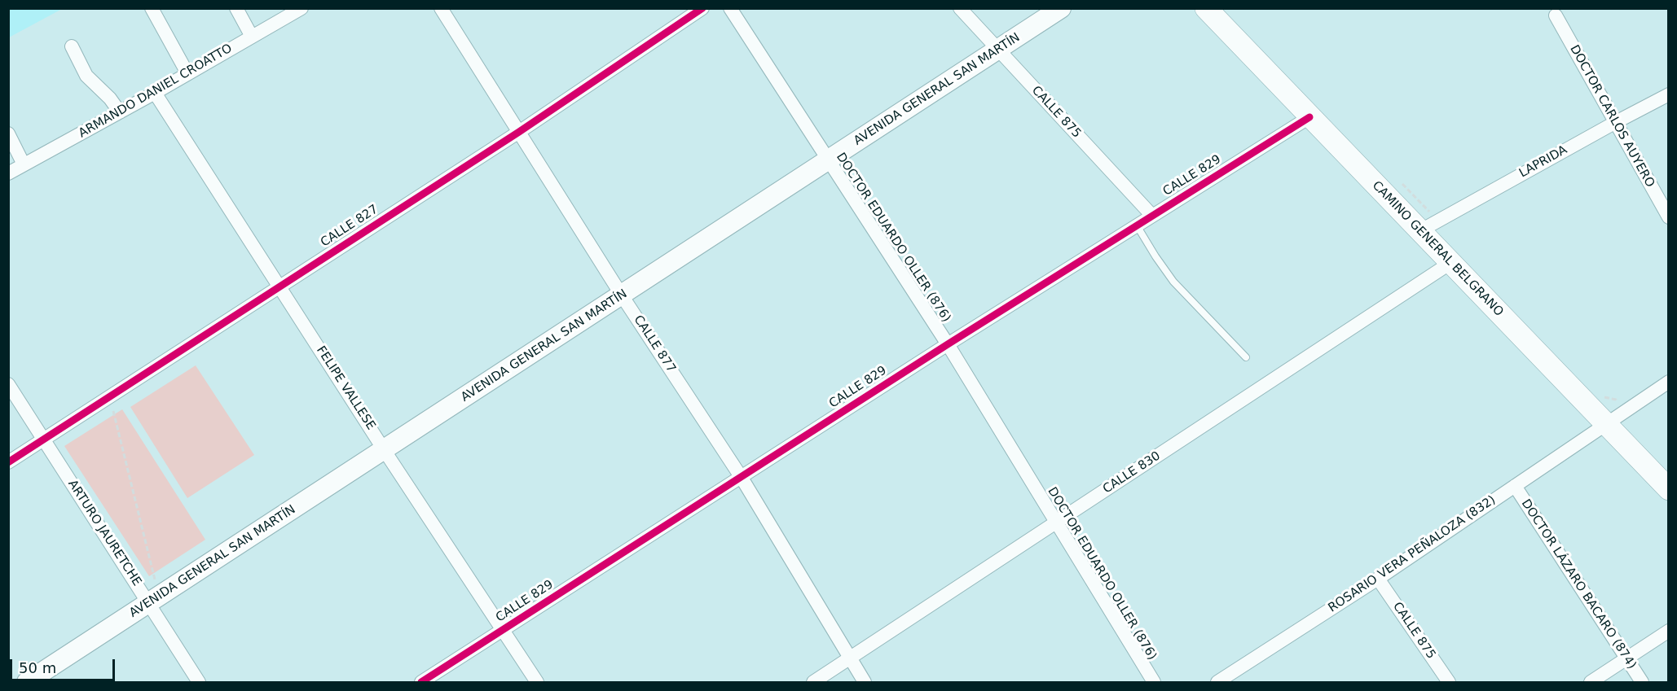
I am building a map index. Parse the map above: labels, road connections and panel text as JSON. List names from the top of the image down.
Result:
{
  "streets": {
    "main road": ["AVENIDA GENERAL SAN MARTÍN", "CAMINO GENERAL BELGRANO"],
    "street": [
      "ARMANDO DANIEL CROATTO",
      "CALLE 875",
      "DOCTOR CARLOS AUYERO",
      "LAPRIDA",
      "CALLE 829",
      "CALLE 827",
      "DOCTOR EDUARDO OLLER (876)",
      "CALLE 877",
      "FELIPE VALLESE",
      "CALLE 830",
      "ARTURO JAURETCHE",
      "ROSARIO VERA PEÑALOZA (832)",
      "DOCTOR LÁZARO BACARO (874)"
    ]
  },
  "crossings": [
    ["AVENIDA GENERAL SAN MARTÍN", "CALLE 875"],
    ["AVENIDA GENERAL SAN MARTÍN", "DOCTOR EDUARDO OLLER (876)"],
    ["AVENIDA GENERAL SAN MARTÍN", "CALLE 877"],
    ["AVENIDA GENERAL SAN MARTÍN", "FELIPE VALLESE"],
    ["AVENIDA GENERAL SAN MARTÍN", "ARTURO JAURETCHE"],
    ["ARMANDO DANIEL CROATTO", "FELIPE VALLESE"],
    ["CALLE 875", "CALLE 829"],
    ["CALLE 875", "ROSARIO VERA PEÑALOZA (832)"],
    ["DOCTOR CARLOS AUYERO", "LAPRIDA"],
    ["LAPRIDA", "CAMINO GENERAL BELGRANO"],
    ["CALLE 829", "DOCTOR EDUARDO OLLER (876)"],
    ["CALLE 829", "CAMINO GENERAL BELGRANO"],
    ["CALLE 829", "CALLE 877"],
    ["CALLE 829", "FELIPE VALLESE"],
    ["CALLE 827", "CALLE 877"],
    ["CALLE 827", "FELIPE VALLESE"],
    ["CALLE 827", "ARTURO JAURETCHE"],
    ["DOCTOR EDUARDO OLLER (876)", "CALLE 830"],
    ["CAMINO GENERAL BELGRANO", "CALLE 830"],
    ["CAMINO GENERAL BELGRANO", "ROSARIO VERA PEÑALOZA (832)"],
    ["CALLE 877", "CALLE 830"],
    ["ROSARIO VERA PEÑALOZA (832)", "DOCTOR LÁZARO BACARO (874)"]
  ],
  "scale_bar": "50 m"
}
